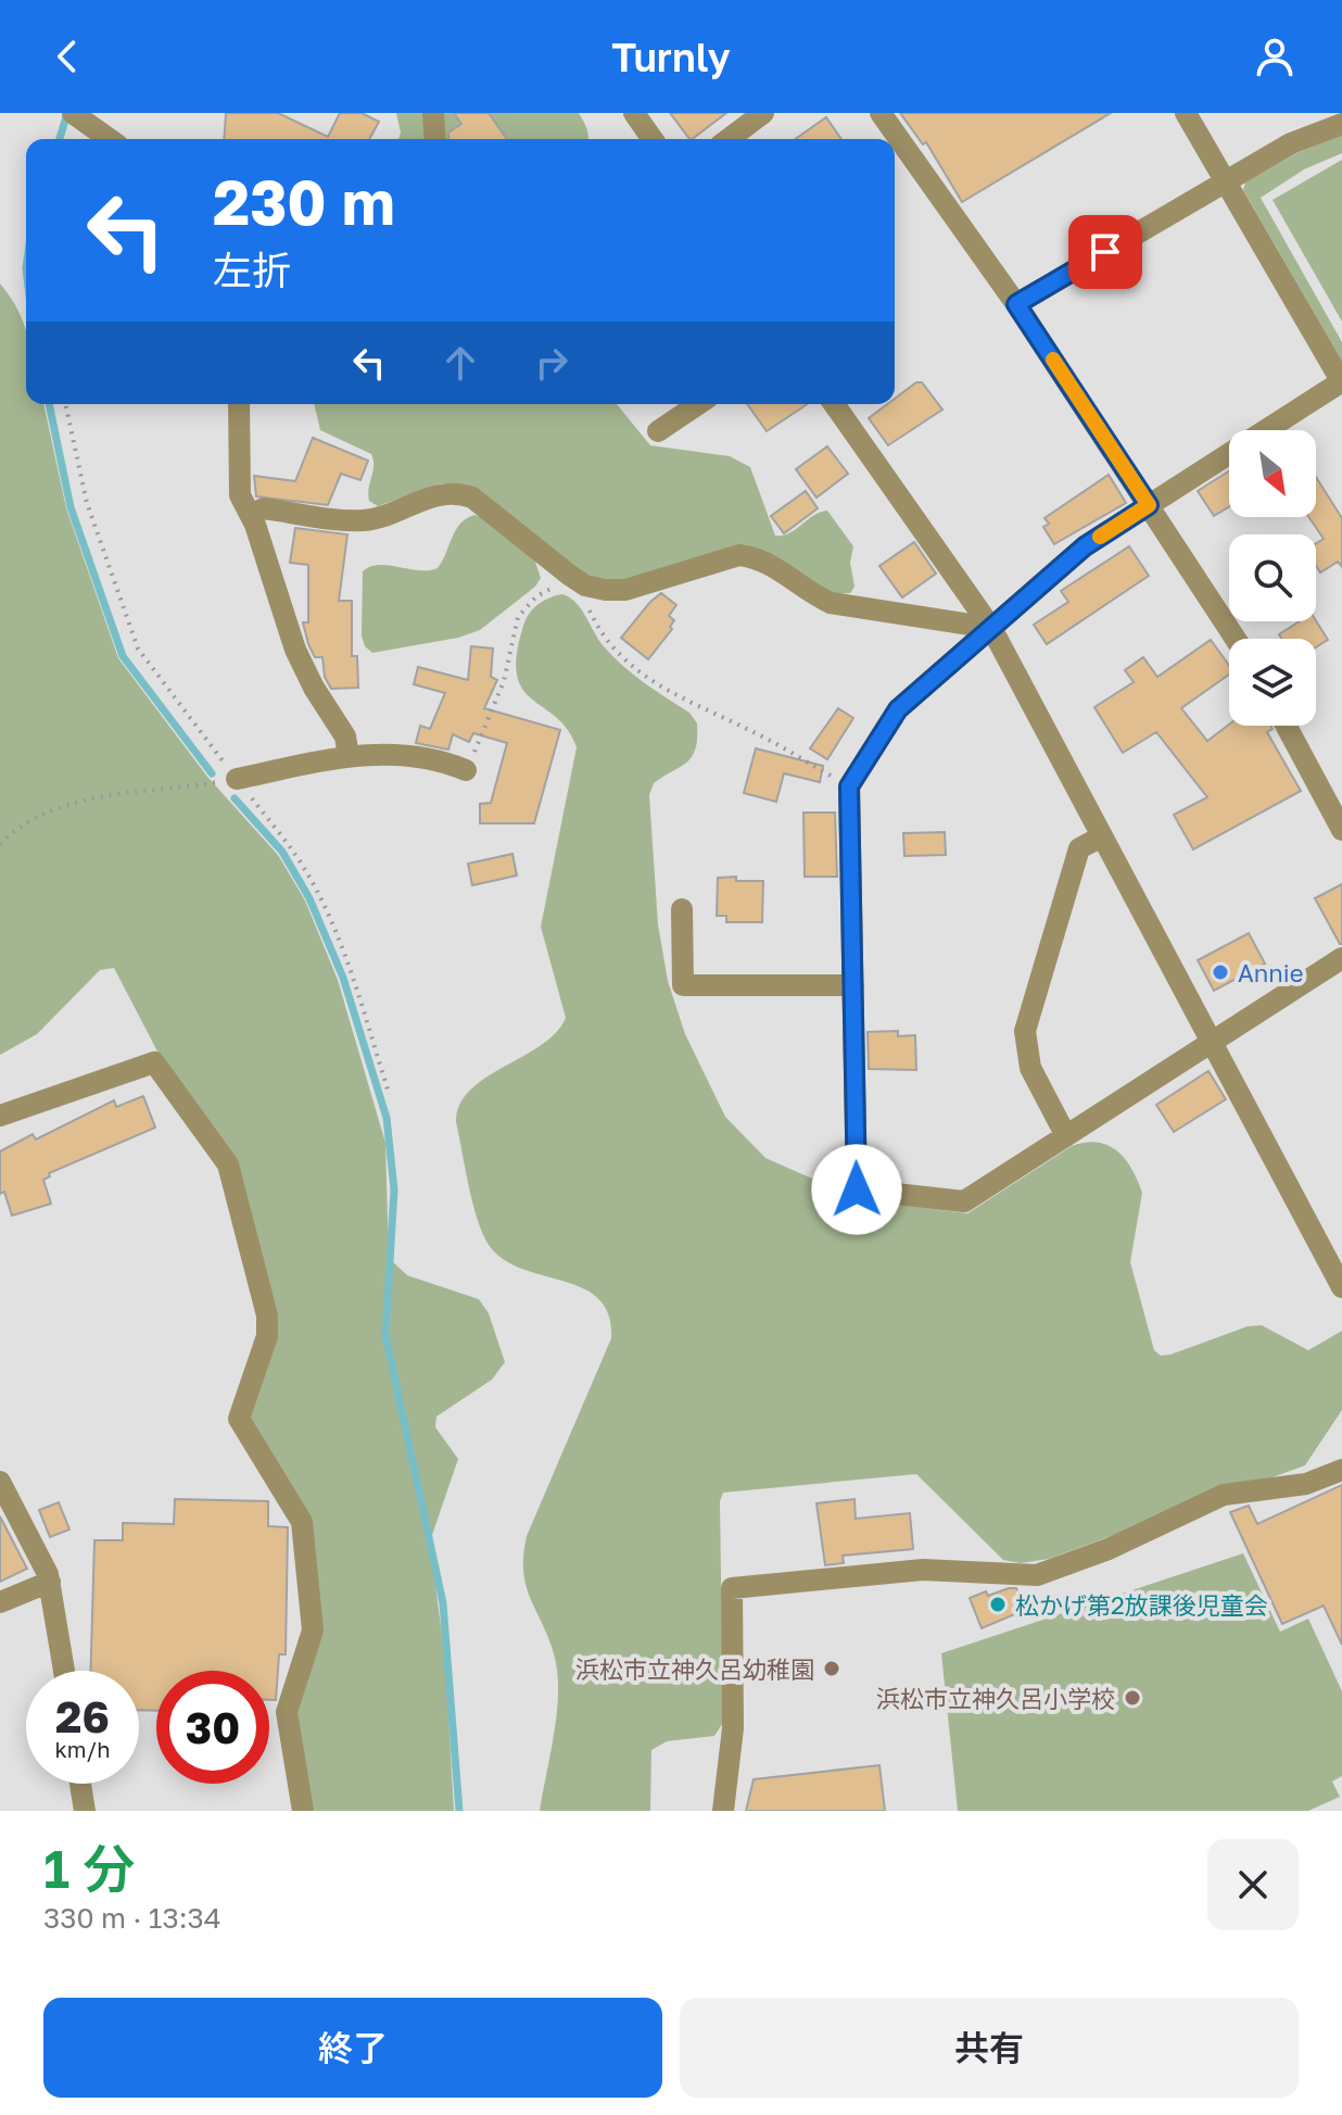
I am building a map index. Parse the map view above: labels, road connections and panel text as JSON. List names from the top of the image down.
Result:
{
  "places": [
    "Annie",
    "松かげ第2放課後児童会",
    "浜松市立神久呂幼稚園",
    "浜松市立神久呂小学校"
  ],
  "north": "bottom right",
  "page": {
    "header": "Turnly",
    "turn": ["230 m", "左折"],
    "speed": "26 km/h",
    "limit": "30",
    "heading": ["1 分", "330 m · 13:34"],
    "buttons": ["終了", "共有"]
  }
}
